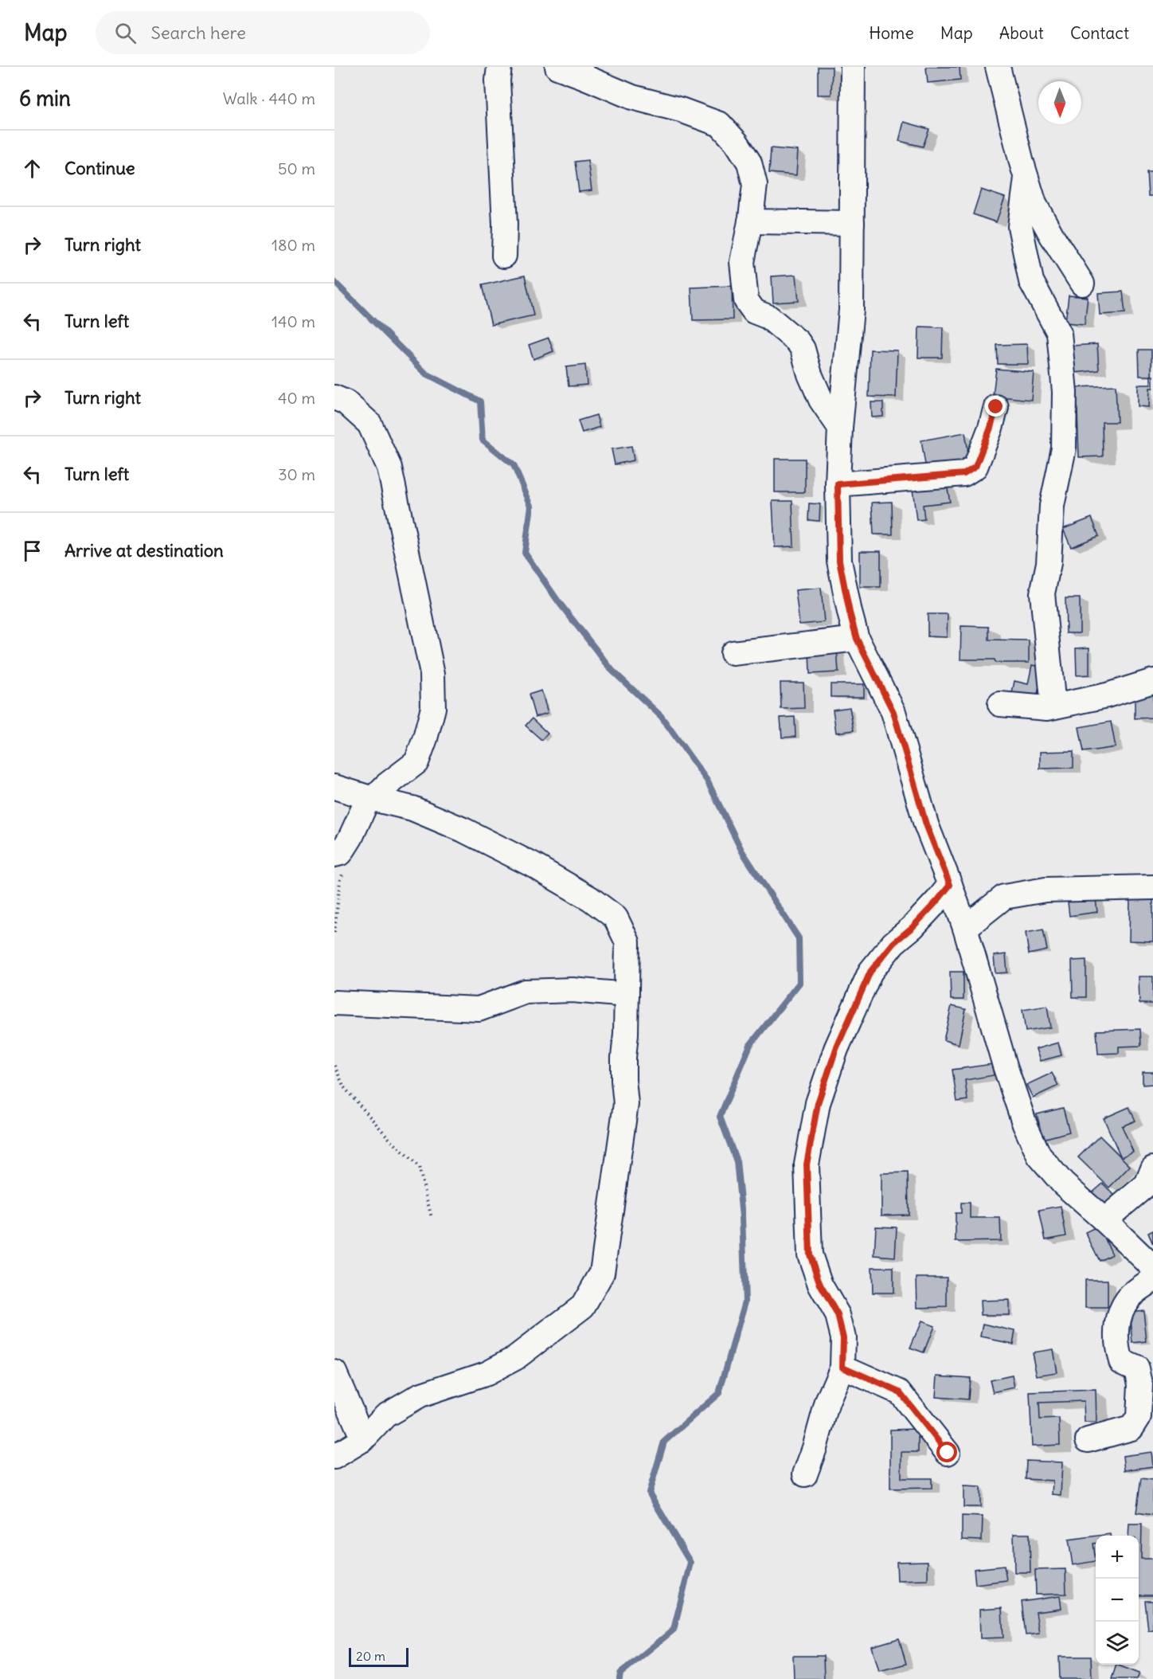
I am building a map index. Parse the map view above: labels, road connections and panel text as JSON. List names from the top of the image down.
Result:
{
  "scale_bar": "20 m",
  "north": "bottom",
  "page": {
    "header": "Map",
    "search": "Search here",
    "nav": [
      "Home",
      "Map",
      "About",
      "Contact"
    ],
    "heading": ["6 min", "Walk · 440 m"],
    "list": [
      ["Continue", "50 m"],
      ["Turn right", "180 m"],
      ["Turn left", "140 m"],
      ["Turn right", "40 m"],
      ["Turn left", "30 m"],
      "Arrive at destination"
    ],
    "map_buttons": ["+", "−"],
    "scale": "20 m"
  }
}
